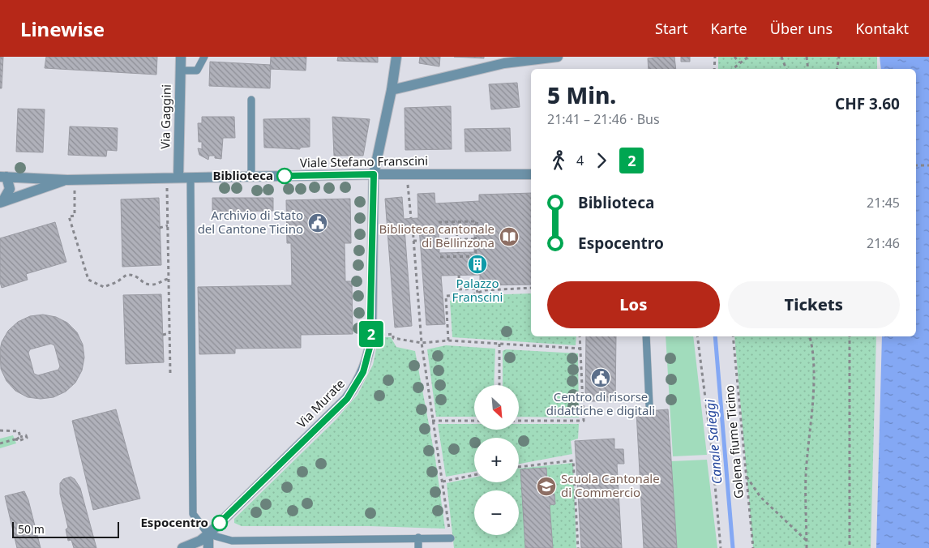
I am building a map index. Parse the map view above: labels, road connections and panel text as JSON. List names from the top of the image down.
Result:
{
  "streets": {
    "street": ["Via Gaggini", "Viale Stefano Franscini", "Via Murate"],
    "path": ["Golena fiume Ticino"]
  },
  "crossings": [
    ["Via Gaggini", "Viale Stefano Franscini"],
    ["Viale Stefano Franscini", "Via Murate"]
  ],
  "water": ["Canale Saleggi"],
  "places": {
    "other": ["Biblioteca", "Espocentro"],
    "public building": ["Archivio di Stato del Cantone Ticino", "Centro di risorse didattiche e digitali"],
    "library": ["Biblioteca cantonale di Bellinzona"],
    "building": ["Palazzo Franscini"],
    "school or university": ["Scuola Cantonale di Commercio"]
  },
  "lines": ["bus line 2"],
  "scale_bar": "50 m",
  "north": "bottom right",
  "page": {
    "header": "Linewise",
    "nav": [
      "Start",
      "Karte",
      "Über uns",
      "Kontakt"
    ],
    "on_map": "2",
    "heading": ["5 Min.", "21:41 – 21:46 · Bus", "CHF 3.60"],
    "legs": ["4", "2"],
    "list": [
      {
        "name": "Biblioteca",
        "value": "21:45"
      },
      {
        "name": "Espocentro",
        "value": "21:46"
      }
    ],
    "buttons": ["Los", "Tickets"],
    "map_buttons": ["+", "−"],
    "scale": "50 m"
  }
}
